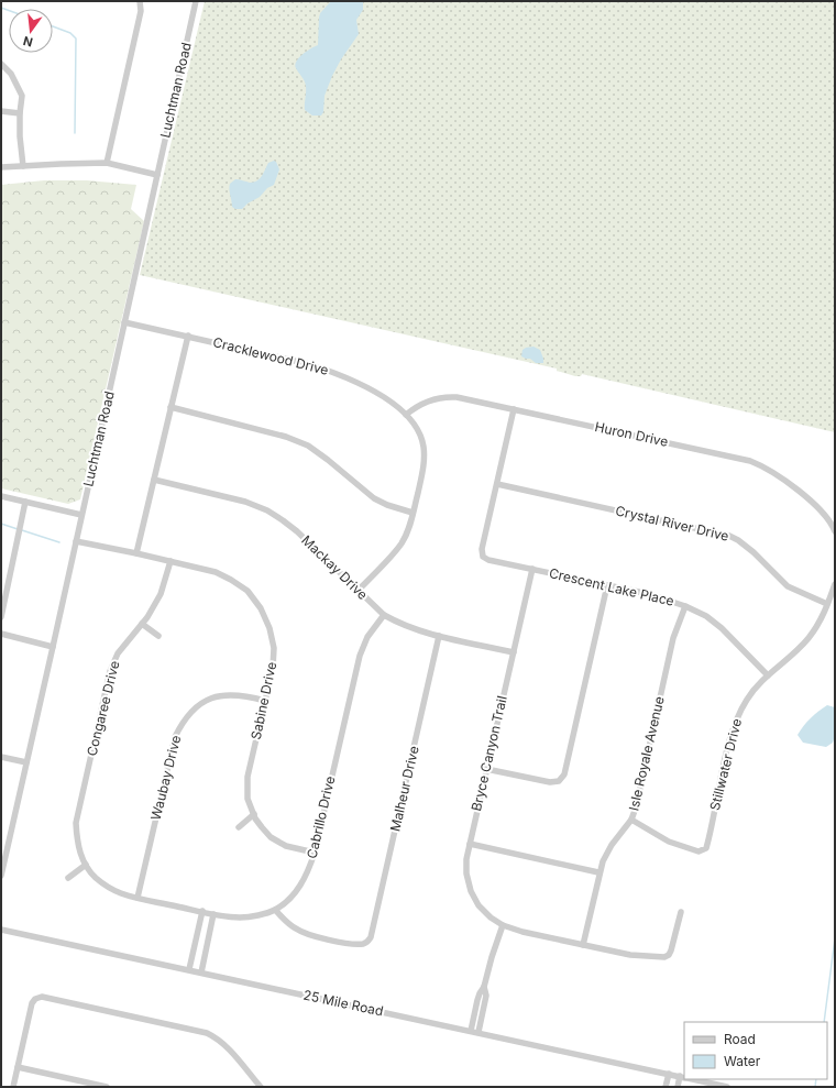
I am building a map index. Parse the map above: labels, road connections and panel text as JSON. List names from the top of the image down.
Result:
{
  "streets": {
    "street": [
      "Luchtman Road",
      "Cracklewood Drive",
      "Huron Drive",
      "Crystal River Drive",
      "Mackay Drive",
      "Crescent Lake Place",
      "Sabine Drive",
      "Congaree Drive",
      "Bryce Canyon Trail",
      "Isle Royale Avenue",
      "Stillwater Drive",
      "Waubay Drive",
      "Malheur Drive",
      "Cabrillo Drive",
      "25 Mile Road"
    ]
  },
  "crossings": [
    ["Luchtman Road", "Cracklewood Drive"],
    ["Luchtman Road", "Sabine Drive"],
    ["Cracklewood Drive", "Huron Drive"],
    ["Cracklewood Drive", "Mackay Drive"],
    ["Crystal River Drive", "Crescent Lake Place"],
    ["Crystal River Drive", "Stillwater Drive"],
    ["Mackay Drive", "Bryce Canyon Trail"],
    ["Mackay Drive", "Malheur Drive"],
    ["Mackay Drive", "Cabrillo Drive"],
    ["Crescent Lake Place", "Bryce Canyon Trail"],
    ["Crescent Lake Place", "Isle Royale Avenue"],
    ["Crescent Lake Place", "Stillwater Drive"],
    ["Sabine Drive", "Congaree Drive"],
    ["Sabine Drive", "Waubay Drive"],
    ["Sabine Drive", "Cabrillo Drive"],
    ["Congaree Drive", "Cabrillo Drive"],
    ["Bryce Canyon Trail", "Isle Royale Avenue"],
    ["Isle Royale Avenue", "Stillwater Drive"],
    ["Waubay Drive", "Cabrillo Drive"],
    ["Malheur Drive", "Cabrillo Drive"]
  ],
  "legend": ["Road", "Water"],
  "north": "bottom"
}
